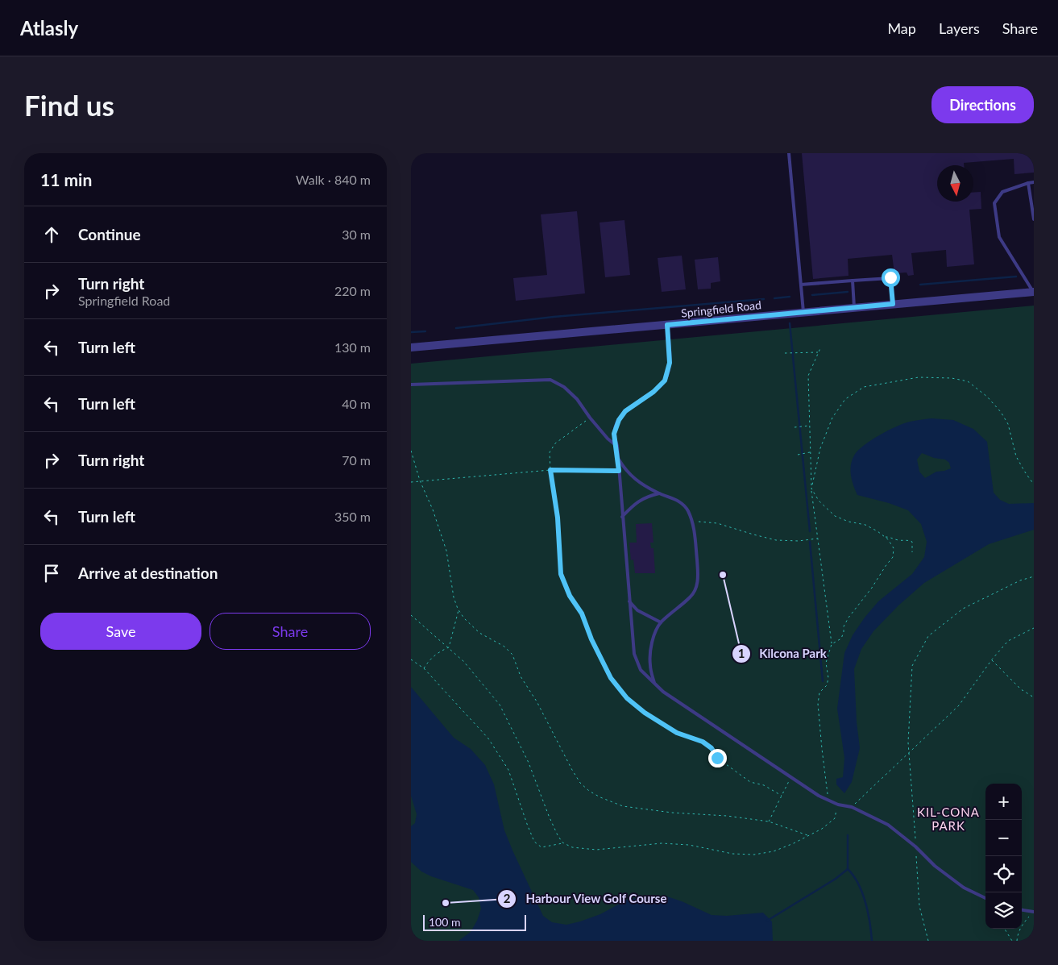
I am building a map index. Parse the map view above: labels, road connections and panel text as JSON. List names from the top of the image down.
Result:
{
  "streets": {
    "street": ["Springfield Road"]
  },
  "districts": ["KIL-CONA PARK"],
  "places": ["Kilcona Park", "Harbour View Golf Course"],
  "scale_bar": "100 m",
  "north": "bottom",
  "page": {
    "header": "Atlasly",
    "nav": ["Map", "Layers", "Share"],
    "buttons": [
      "Directions",
      ["Save", "Share"]
    ],
    "title": "Find us",
    "heading": ["11 min", "Walk · 840 m"],
    "list": [
      ["Continue", "30 m"],
      ["Turn right", "Springfield Road", "220 m"],
      ["Turn left", "130 m"],
      ["Turn left", "40 m"],
      ["Turn right", "70 m"],
      ["Turn left", "350 m"],
      "Arrive at destination"
    ],
    "map_buttons": ["+", "−"],
    "scale": "100 m"
  }
}
